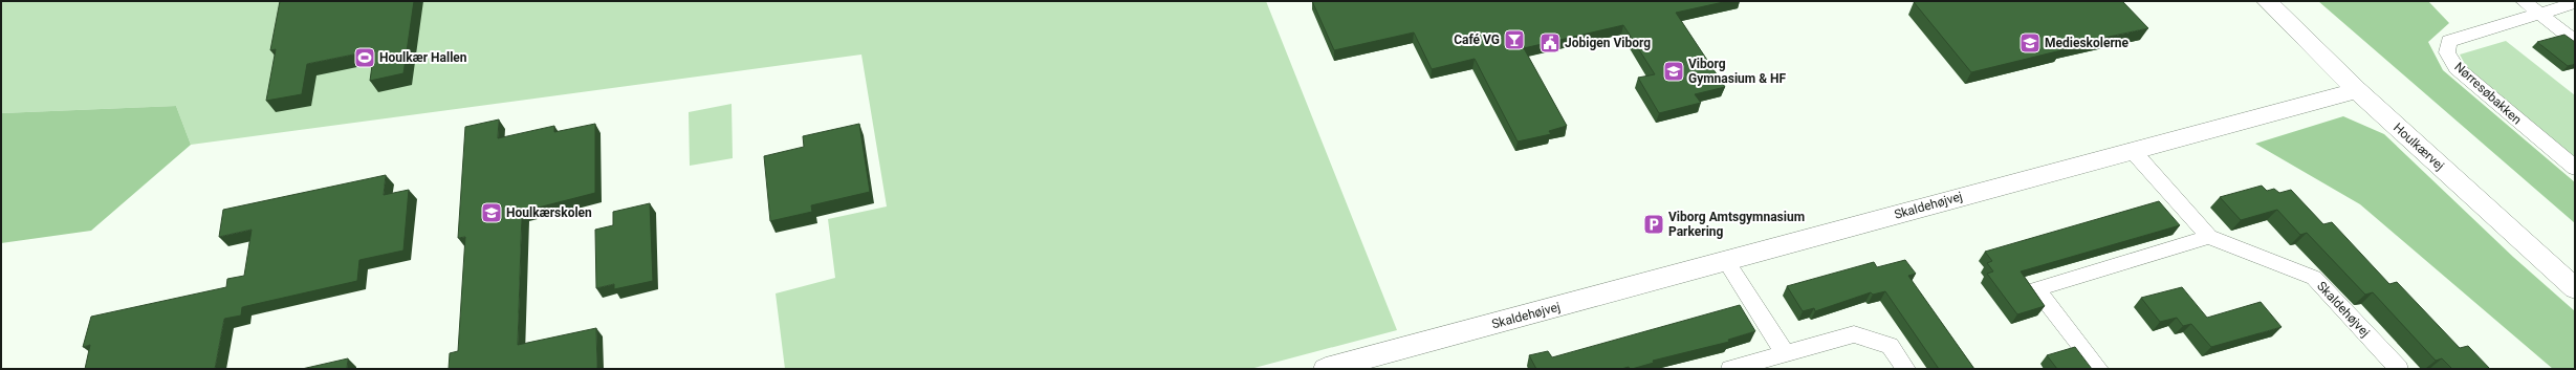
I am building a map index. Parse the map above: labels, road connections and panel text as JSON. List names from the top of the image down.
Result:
{
  "streets": {
    "street": ["Nørresøbakken", "Houlkærvej", "Skaldehøjvej"]
  },
  "crossings": [
    ["Houlkærvej", "Skaldehøjvej"]
  ],
  "places": {
    "bar": ["Café VG"],
    "public building": ["Jobigen Viborg"],
    "school or university": ["Medieskolerne", "Viborg Gymnasium & HF", "Houlkærskolen"],
    "sports": ["Houlkær Hallen"],
    "parking": ["Viborg Amtsgymnasium Parkering"]
  }
}
